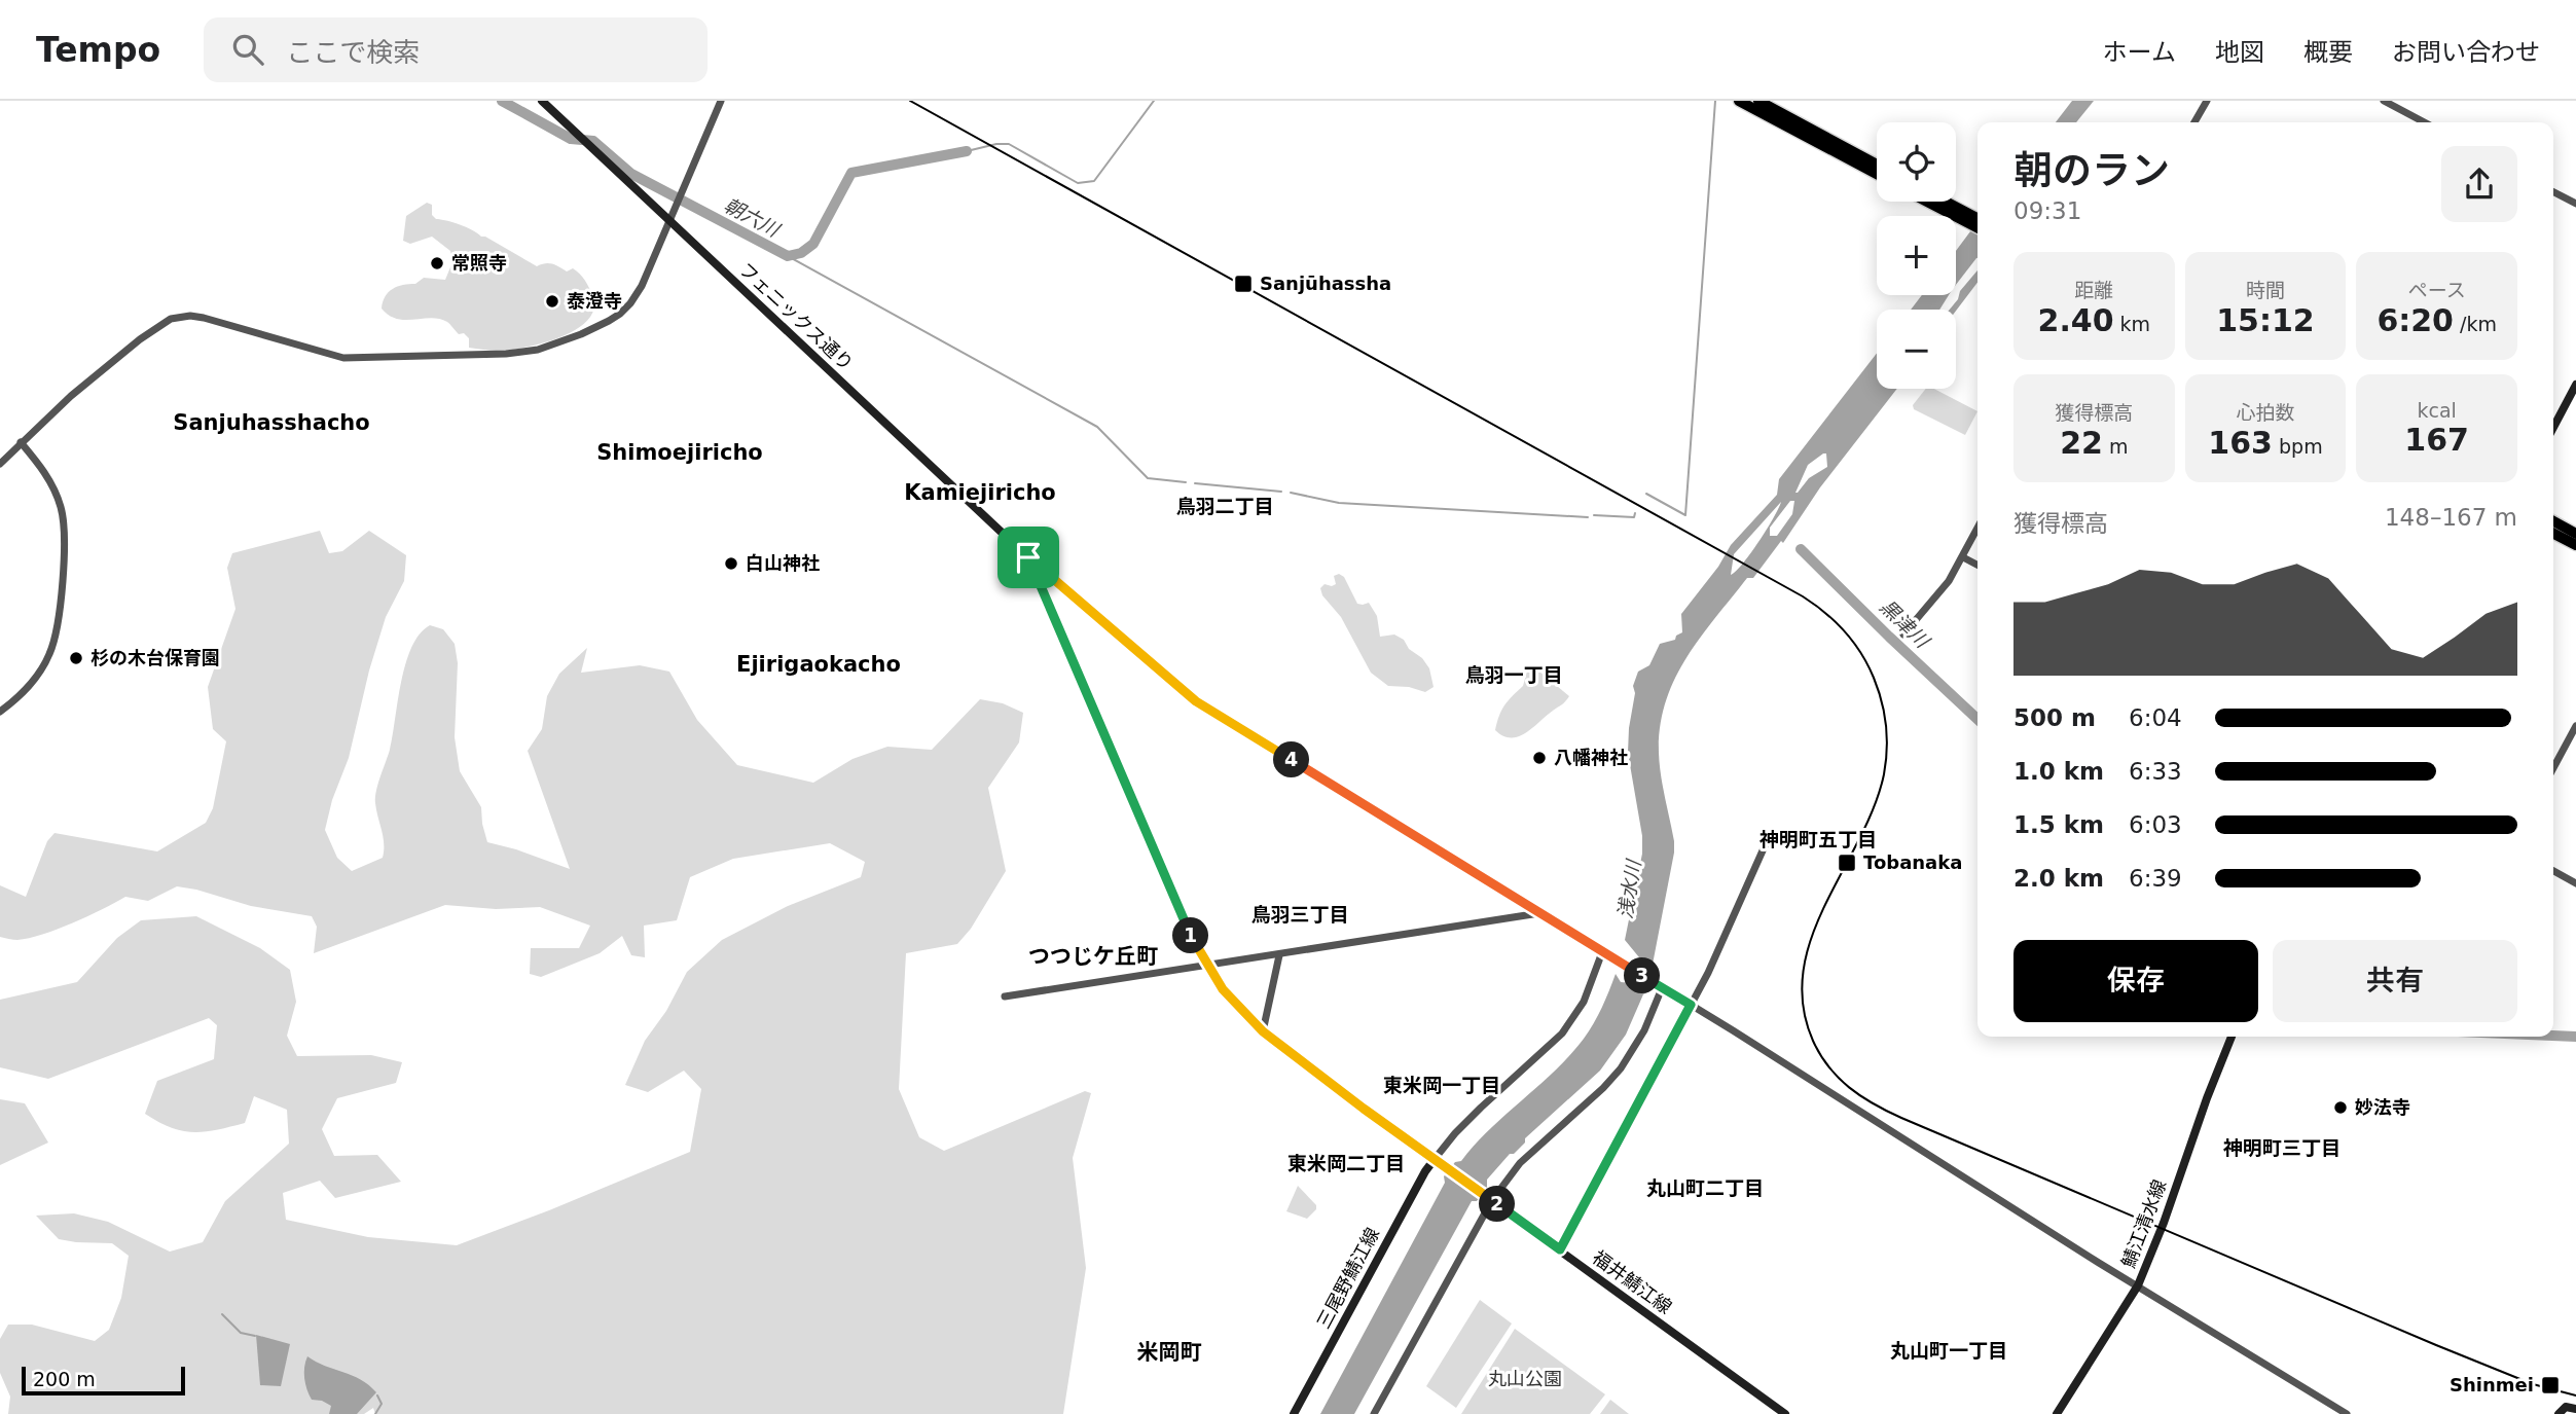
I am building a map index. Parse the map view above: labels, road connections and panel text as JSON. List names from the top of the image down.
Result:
{
  "streets": {
    "main road": [
      "フェニックス通り",
      "鯖江清水線",
      "三尾野鯖江線",
      "福井鯖江線"
    ]
  },
  "crossings": [
    ["フェニックス通り", "福井鯖江線"],
    ["三尾野鯖江線", "福井鯖江線"]
  ],
  "districts": [
    "Sanjuhasshacho",
    "Shimoejiricho",
    "Kamiejiricho",
    "鳥羽二丁目",
    "Ejirigaokacho",
    "鳥羽一丁目",
    "神明町五丁目",
    "鳥羽三丁目",
    "つつじケ丘町",
    "東米岡一丁目",
    "神明町三丁目",
    "東米岡二丁目",
    "丸山町二丁目",
    "丸山町一丁目",
    "米岡町"
  ],
  "water": ["朝六川", "黒津川", "浅水川"],
  "parks": ["丸山公園"],
  "places": {
    "other": [
      "常照寺",
      "泰澄寺",
      "白山神社",
      "杉の木台保育園",
      "八幡神社",
      "妙法寺"
    ],
    "transit": ["Sanjūhassha", "Tobanaka", "Shinmei"]
  },
  "scale_bar": "200 m",
  "page": {
    "header": "Tempo",
    "search": "ここで検索",
    "nav": [
      "ホーム",
      "地図",
      "概要",
      "お問い合わせ"
    ],
    "map_buttons": ["+", "−"],
    "heading": ["朝のラン", "09:31"],
    "stats": [
      ["距離", "2.40 km"],
      ["時間", "15:12"],
      ["ペース", "6:20 /km"],
      ["獲得標高", "22 m"],
      ["心拍数", "163 bpm"],
      ["kcal", "167"]
    ],
    "chart": ["獲得標高", "148–167 m"],
    "list": [
      {
        "name": "500 m",
        "note": "6:04"
      },
      {
        "name": "1.0 km",
        "note": "6:33"
      },
      {
        "name": "1.5 km",
        "note": "6:03"
      },
      {
        "name": "2.0 km",
        "note": "6:39"
      }
    ],
    "pins": [
      "4",
      "1",
      "3",
      "2"
    ],
    "buttons": ["保存", "共有"],
    "scale": "200 m"
  }
}
